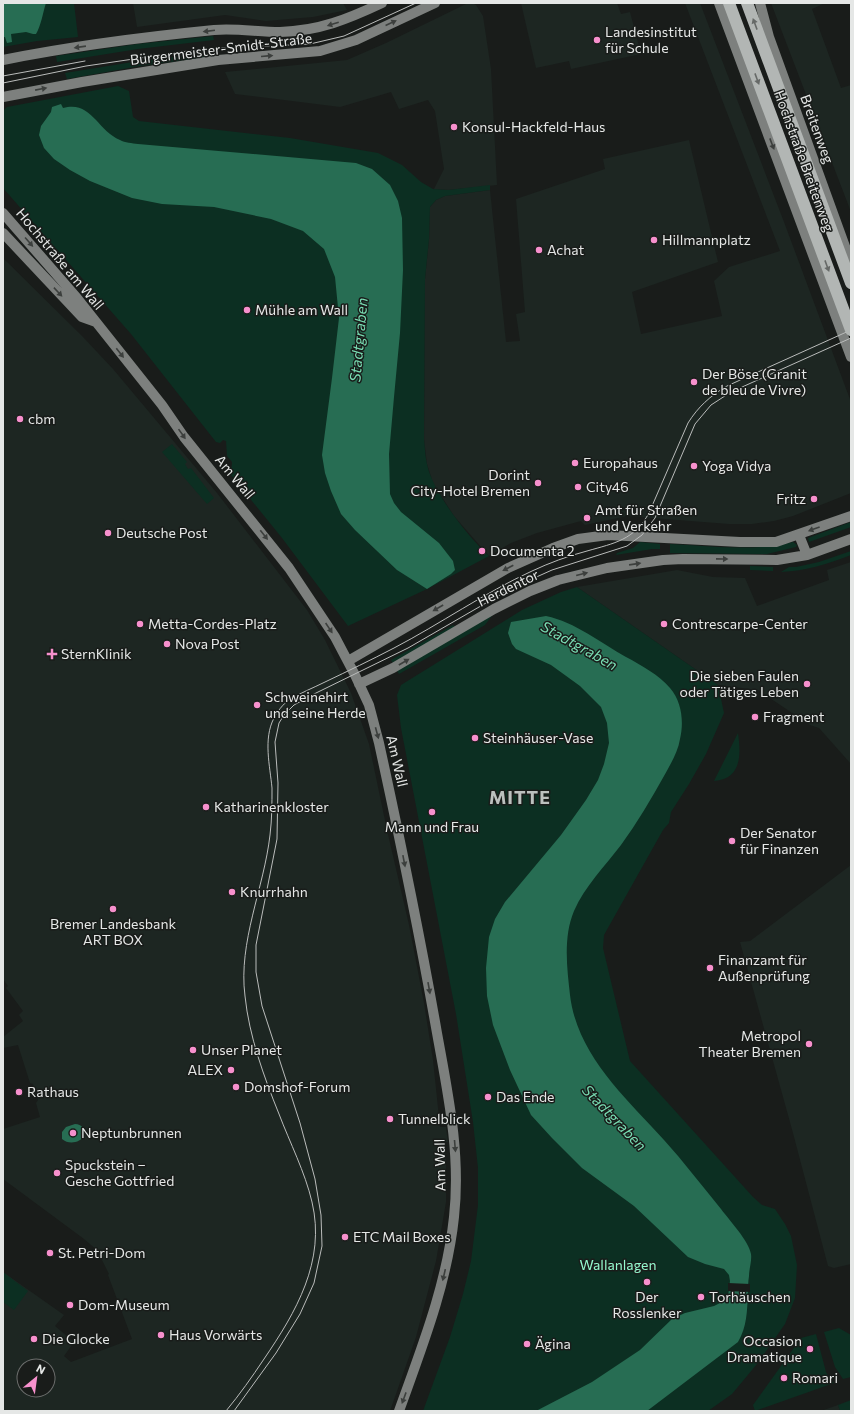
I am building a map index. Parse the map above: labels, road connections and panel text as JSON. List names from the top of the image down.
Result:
{
  "streets": {
    "highway": ["Hochstraße Breitenweg"],
    "main road": [
      "Bürgermeister-Smidt-Straße",
      "Breitenweg",
      "Hochstraße am Wall",
      "Am Wall",
      "Herdentor"
    ]
  },
  "crossings": [
    ["Hochstraße am Wall", "Am Wall"],
    ["Am Wall", "Herdentor"]
  ],
  "one_way": ["Hochstraße am Wall", "Am Wall"],
  "districts": ["MITTE"],
  "water": ["Stadtgraben"],
  "parks": ["Wallanlagen"],
  "places": {
    "other": [
      "Landesinstitut für Schule",
      "Konsul-Hackfeld-Haus",
      "Hillmannplatz",
      "Achat",
      "Mühle am Wall",
      "Der Böse (Granit de bleu de Vivre)",
      "cbm",
      "Europahaus",
      "Yoga Vidya",
      "Dorint City-Hotel Bremen",
      "City46",
      "Fritz",
      "Amt für Straßen und Verkehr",
      "Deutsche Post",
      "Documenta 2",
      "Metta-Cordes-Platz",
      "Contrescarpe-Center",
      "Nova Post",
      "Die sieben Faulen oder Tätiges Leben",
      "Schweinehirt und seine Herde",
      "Fragment",
      "Steinhäuser-Vase",
      "Katharinenkloster",
      "Mann und Frau",
      "Der Senator für Finanzen",
      "Knurrhahn",
      "Bremer Landesbank ART BOX",
      "Finanzamt für Außenprüfung",
      "Metropol Theater Bremen",
      "Unser Planet",
      "ALEX",
      "Domshof-Forum",
      "Rathaus",
      "Das Ende",
      "Tunnelblick",
      "Neptunbrunnen",
      "Spuckstein – Gesche Gottfried",
      "ETC Mail Boxes",
      "St. Petri-Dom",
      "Der Rosslenker",
      "Torhäuschen",
      "Dom-Museum",
      "Haus Vorwärts",
      "Die Glocke",
      "Ägina",
      "Occasion Dramatique",
      "Romari"
    ],
    "health": ["SternKlinik"]
  },
  "north": "top right"
}
